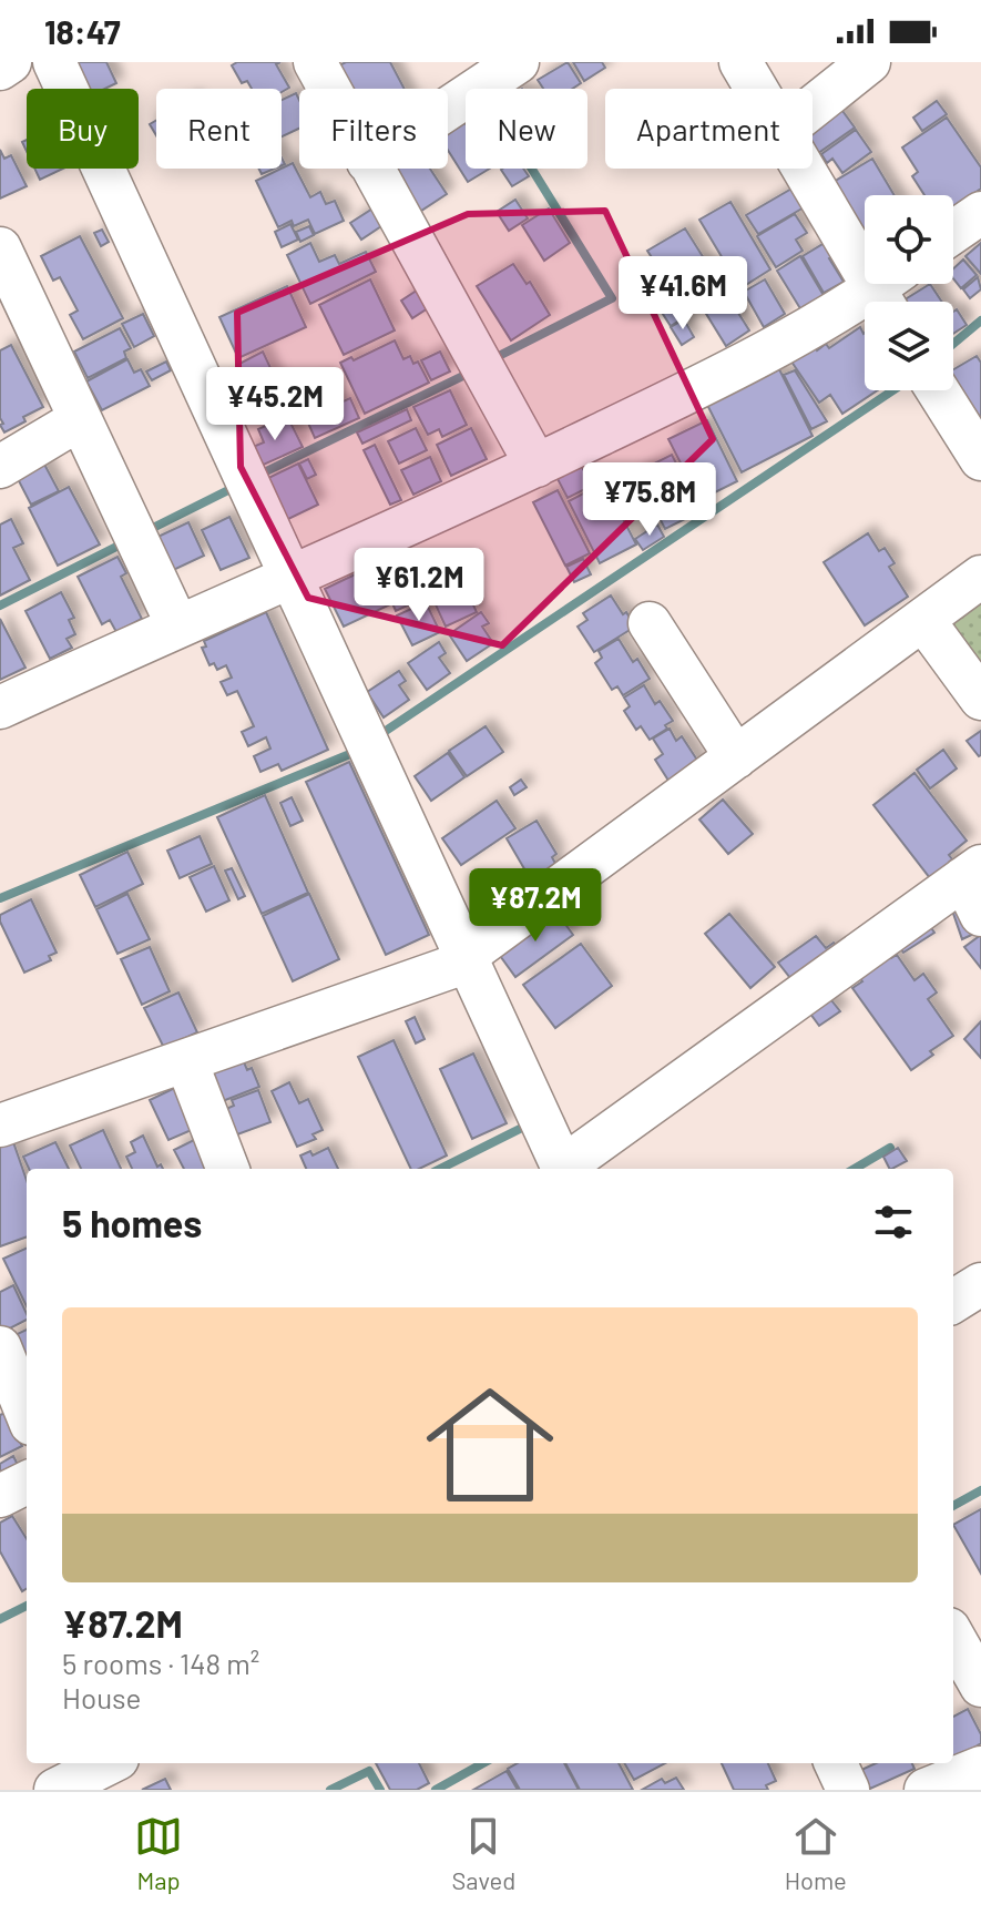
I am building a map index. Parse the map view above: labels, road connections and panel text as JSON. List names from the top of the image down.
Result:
{
  "page": {
    "status": "18:47",
    "chip": [
      "Buy",
      "Rent",
      "Filters",
      "New",
      "Apartment"
    ],
    "price": [
      "¥41.6M",
      "¥45.2M",
      "¥75.8M",
      "¥61.2M",
      "¥87.2M"
    ],
    "heading": "5 homes",
    "list": [
      {
        "name": "¥87.2M",
        "note": "5 rooms · 148 m² · House"
      }
    ],
    "tabs": ["Map", "Saved", "Home"]
  }
}
